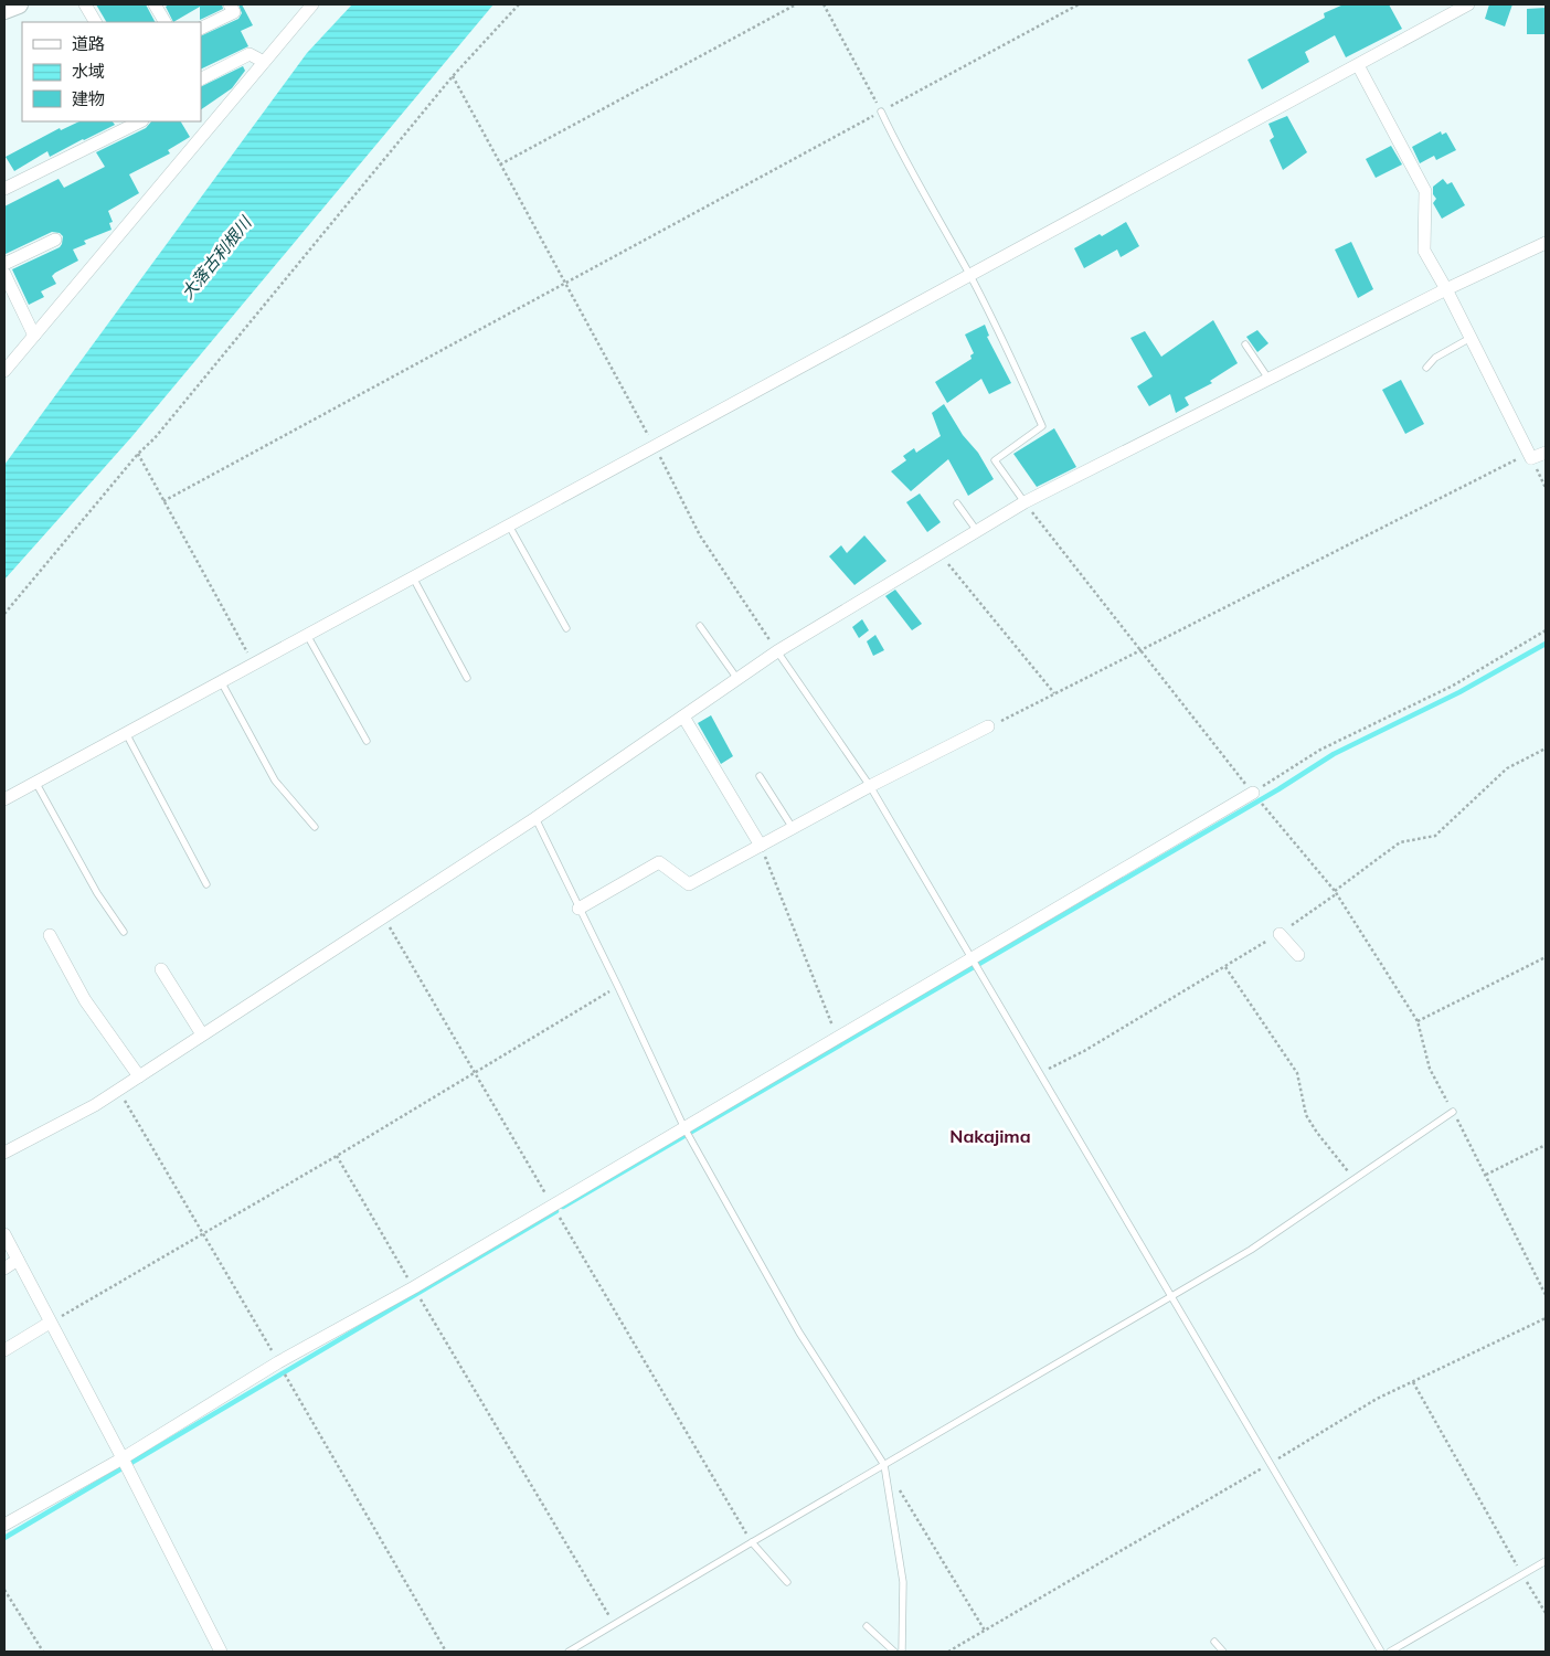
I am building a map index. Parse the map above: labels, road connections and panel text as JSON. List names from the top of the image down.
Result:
{
  "districts": ["Nakajima"],
  "water": ["大落古利根川"],
  "legend": ["道路", "水域", "建物"]
}
